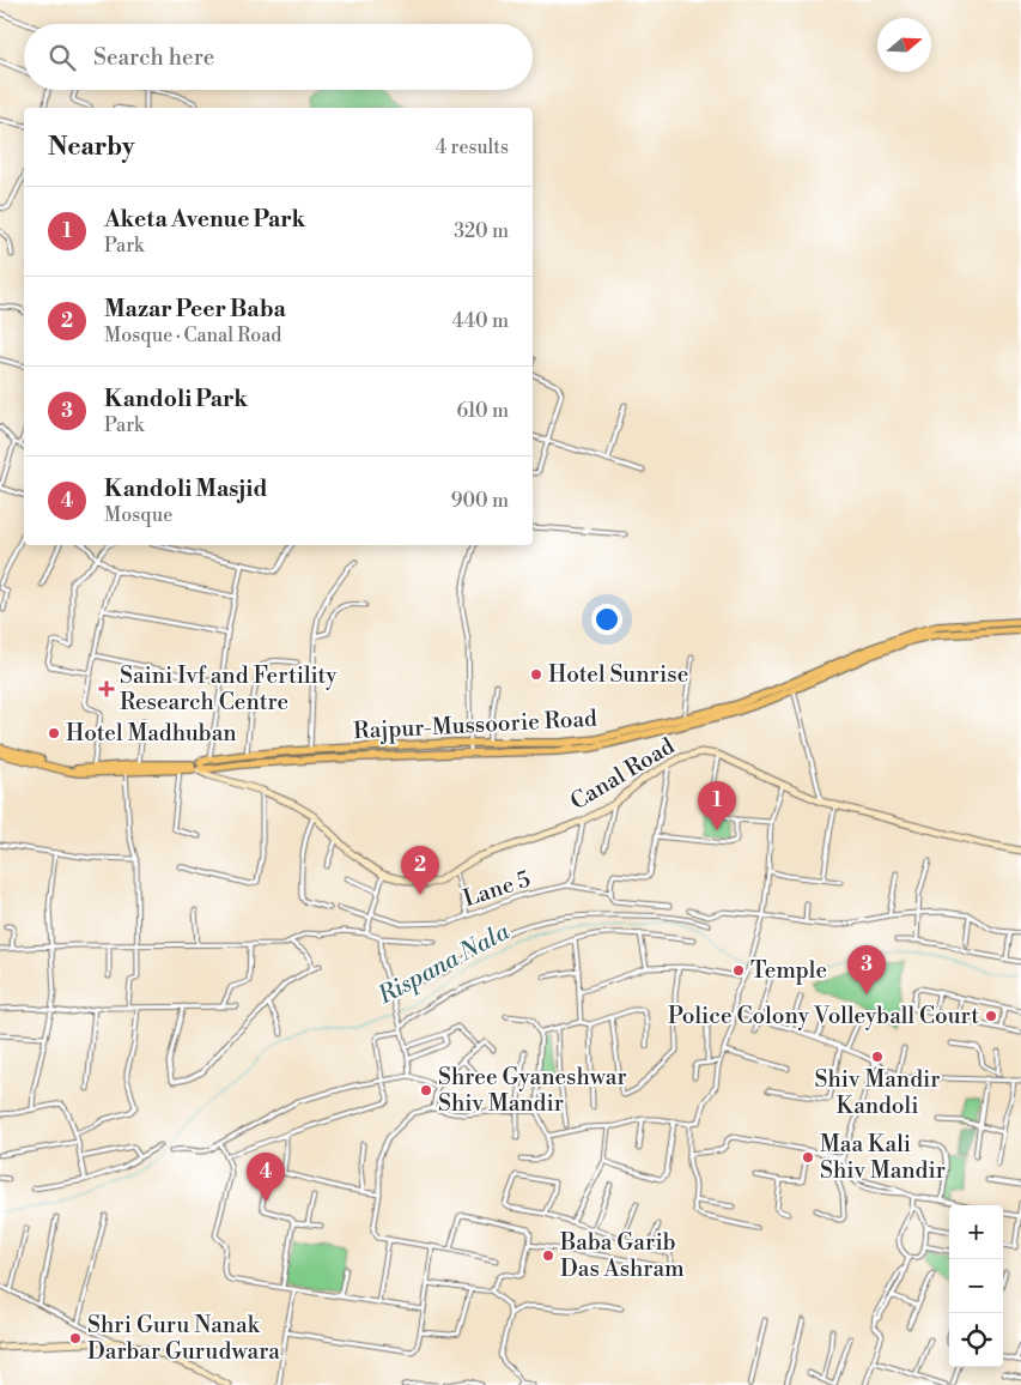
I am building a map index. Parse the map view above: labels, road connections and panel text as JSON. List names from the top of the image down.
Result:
{
  "streets": {
    "main road": ["Rajpur-Mussoorie Road"],
    "street": ["Canal Road", "Lane 5"]
  },
  "crossings": [
    ["Rajpur-Mussoorie Road", "Canal Road"]
  ],
  "water": ["Rispana Nala"],
  "places": {
    "other": [
      "Hotel Sunrise",
      "Hotel Madhuban",
      "Temple",
      "Police Colony Volleyball Court",
      "Shiv Mandir Kandoli",
      "Shree Gyaneshwar Shiv Mandir",
      "Maa Kali Shiv Mandir",
      "Baba Garib Das Ashram",
      "Shri Guru Nanak Darbar Gurudwara"
    ],
    "health": ["Saini Ivf and Fertility Research Centre"]
  },
  "north": "right",
  "page": {
    "search": "Search here",
    "heading": ["Nearby", "4 results"],
    "list": [
      {
        "mark": "1",
        "name": "Aketa Avenue Park",
        "note": "Park",
        "value": "320 m"
      },
      {
        "mark": "2",
        "name": "Mazar Peer Baba",
        "note": "Mosque · Canal Road",
        "value": "440 m"
      },
      {
        "mark": "3",
        "name": "Kandoli Park",
        "note": "Park",
        "value": "610 m"
      },
      {
        "mark": "4",
        "name": "Kandoli Masjid",
        "note": "Mosque",
        "value": "900 m"
      }
    ],
    "pins": [
      "1",
      "2",
      "3",
      "4"
    ],
    "map_buttons": ["+", "−"]
  }
}
